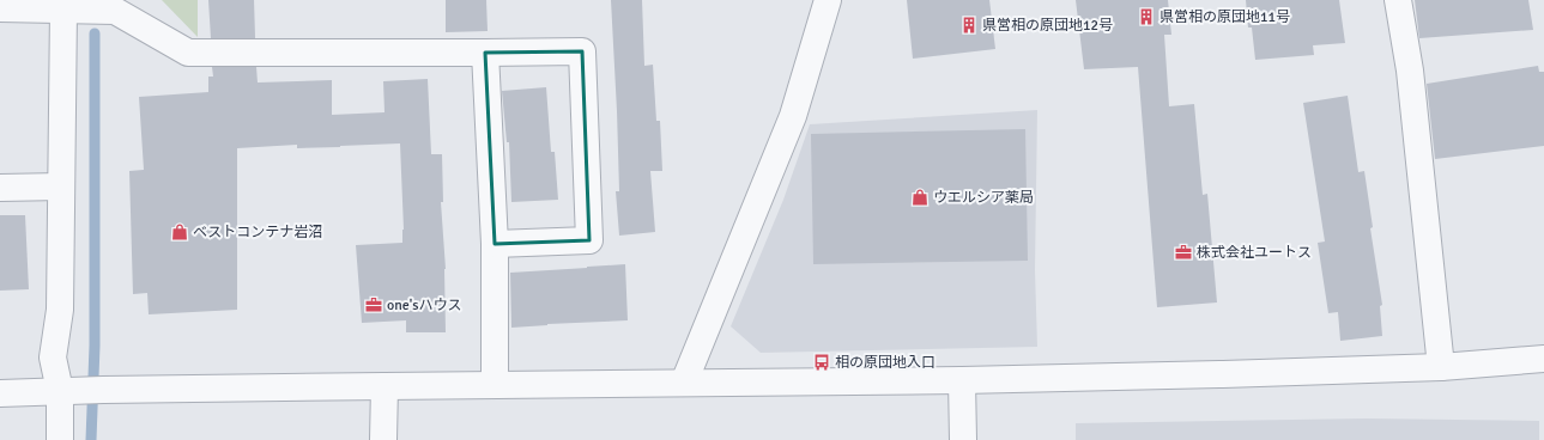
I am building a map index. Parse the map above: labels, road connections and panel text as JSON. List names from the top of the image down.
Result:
{
  "places": {
    "building": ["県営相の原団地11号", "県営相の原団地12号"],
    "shop": ["ウエルシア薬局", "ベストコンテナ岩沼"],
    "office": ["株式会社ユートス", "one'sハウス"],
    "bus stop": ["相の原団地入口"]
  }
}
